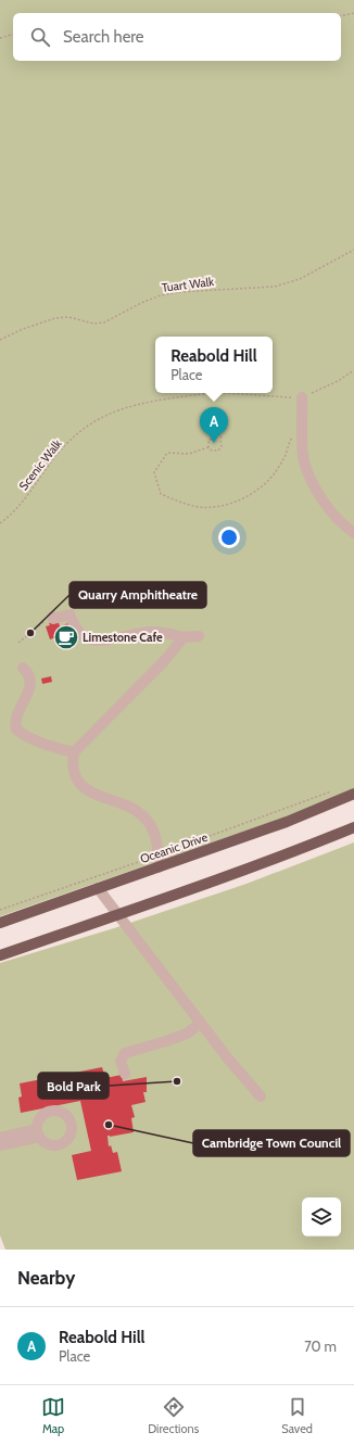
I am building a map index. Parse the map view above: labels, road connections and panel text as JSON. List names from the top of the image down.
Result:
{
  "streets": {
    "main road": ["Oceanic Drive"],
    "path": ["Tuart Walk", "Scenic Walk"]
  },
  "places": {
    "other": ["Quarry Amphitheatre", "Bold Park", "Cambridge Town Council"],
    "cafe": ["Limestone Cafe"]
  },
  "page": {
    "search": "Search here",
    "popup": ["Reabold Hill", "Place"],
    "pins": "A",
    "heading": "Nearby",
    "list": [
      {
        "mark": "A",
        "name": "Reabold Hill",
        "note": "Place",
        "value": "70 m"
      }
    ],
    "nav": ["Map", "Directions", "Saved"]
  }
}
